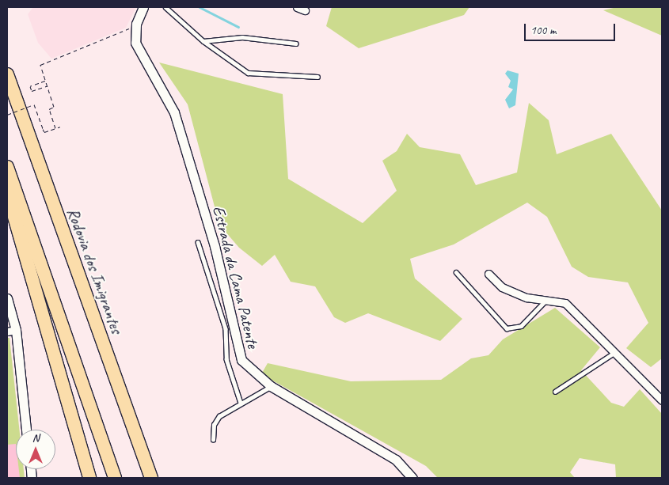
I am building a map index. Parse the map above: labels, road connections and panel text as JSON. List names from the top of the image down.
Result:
{
  "streets": {
    "highway": ["Rodovia dos Imigrantes"],
    "street": ["Estrada da Cama Patente"]
  },
  "scale_bar": "100 m",
  "north": "top"
}
